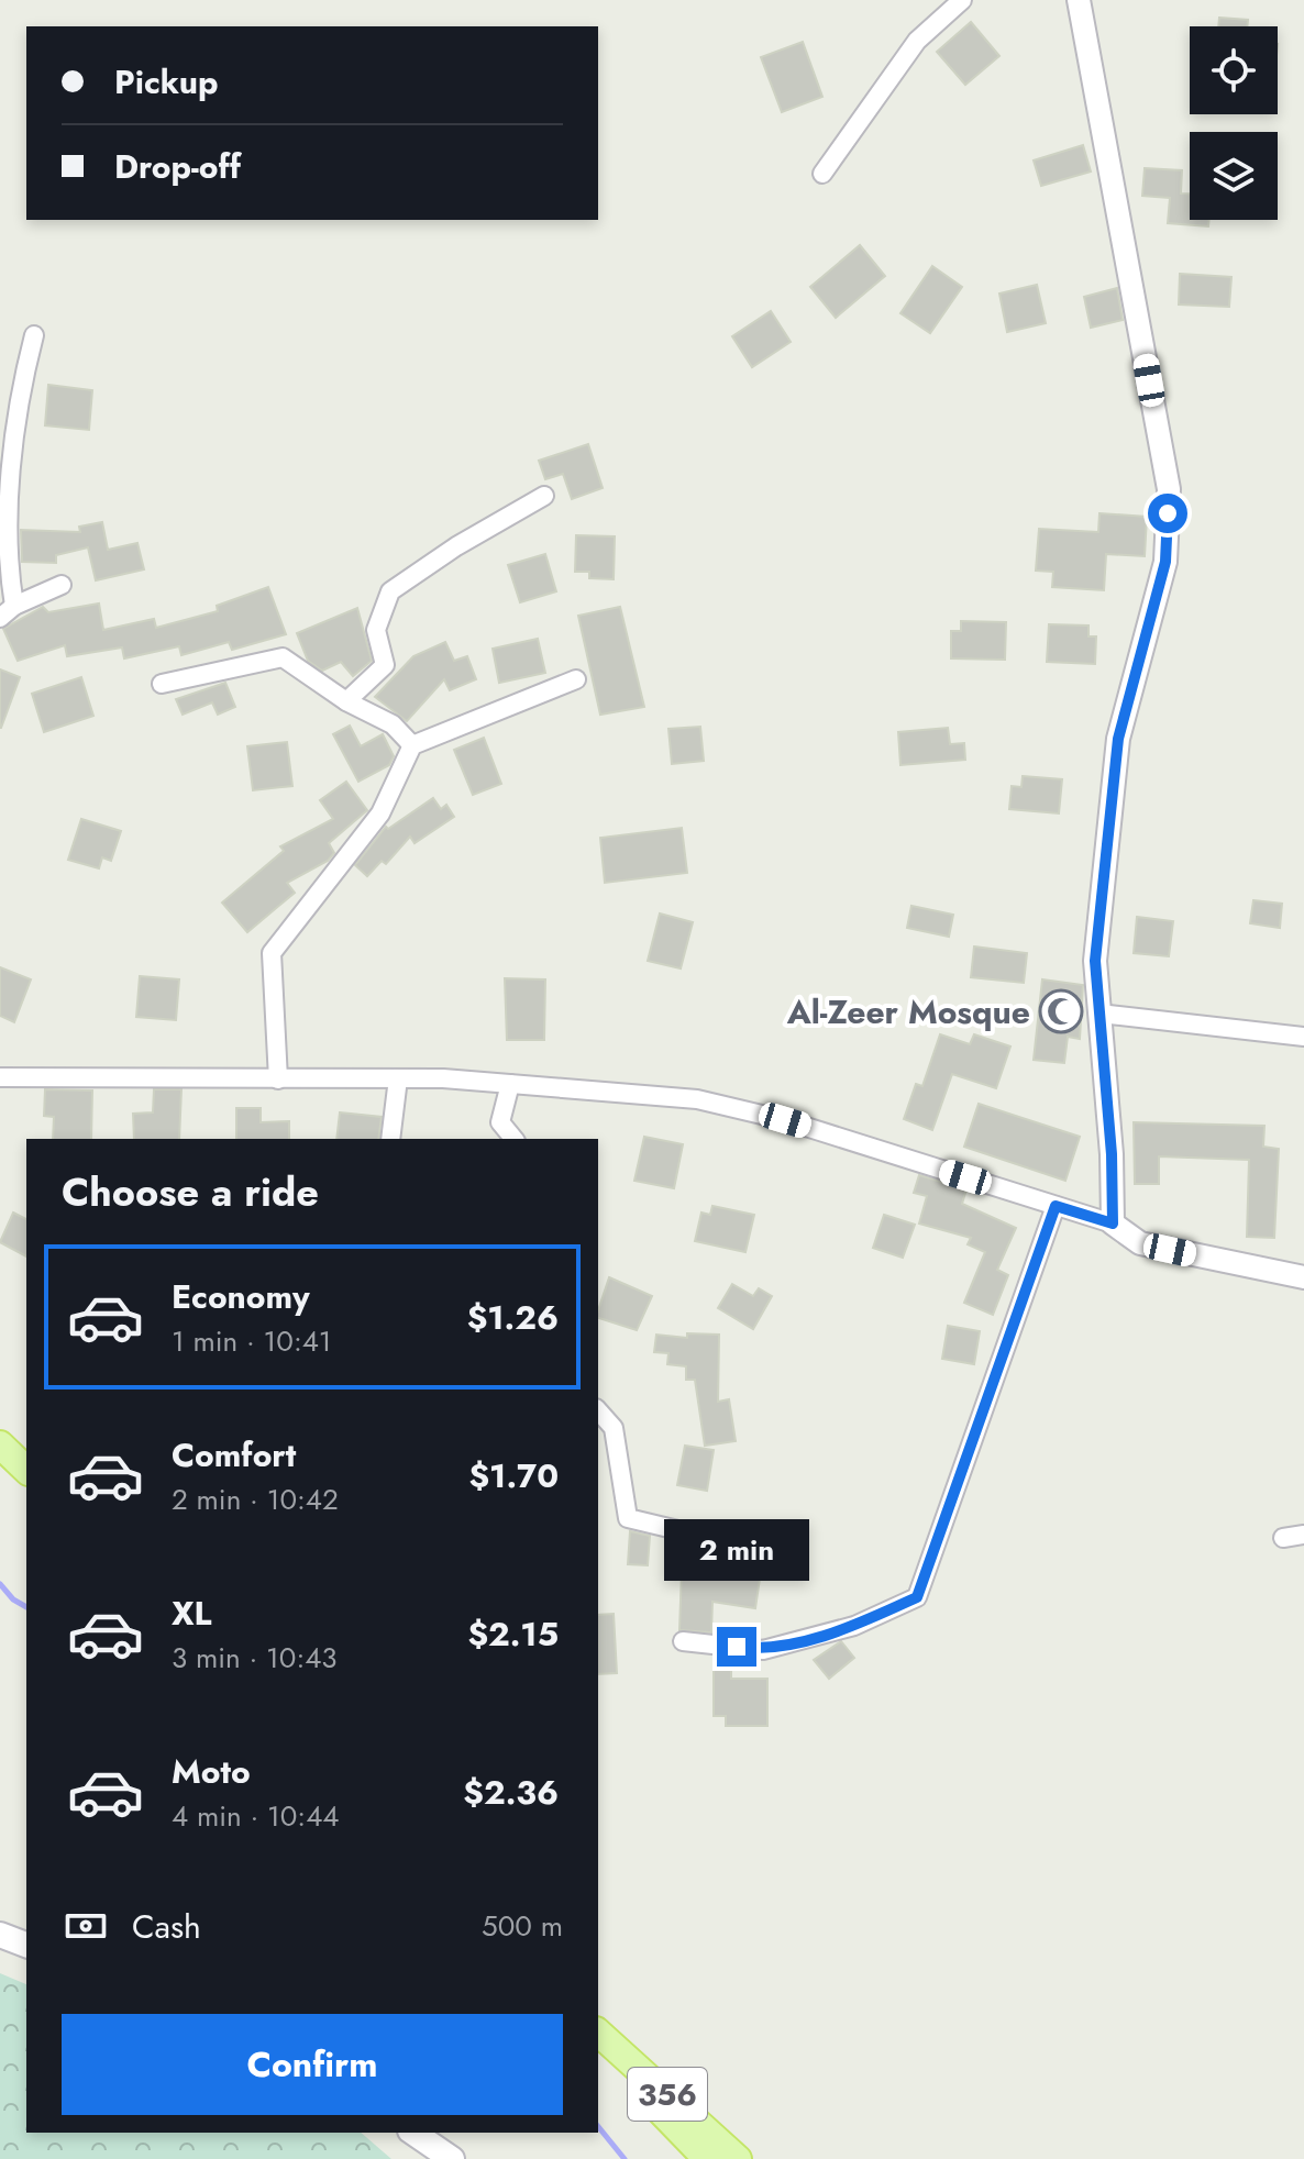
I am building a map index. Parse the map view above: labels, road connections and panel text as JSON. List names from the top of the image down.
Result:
{
  "streets": {
    "main road": ["356"]
  },
  "places": {
    "mosque": ["Al-Zeer Mosque"]
  },
  "page": {
    "banner": ["Pickup", "Drop-off"],
    "heading": "Choose a ride",
    "list": [
      {
        "name": "Economy",
        "note": "1 min · 10:41",
        "value": "$1.26"
      },
      {
        "name": "Comfort",
        "note": "2 min · 10:42",
        "value": "$1.70"
      },
      {
        "name": "XL",
        "note": "3 min · 10:43",
        "value": "$2.15"
      },
      {
        "name": "Moto",
        "note": "4 min · 10:44",
        "value": "$2.36"
      }
    ],
    "bubble": "2 min",
    "pay": ["Cash", "500 m"],
    "buttons": "Confirm"
  }
}
